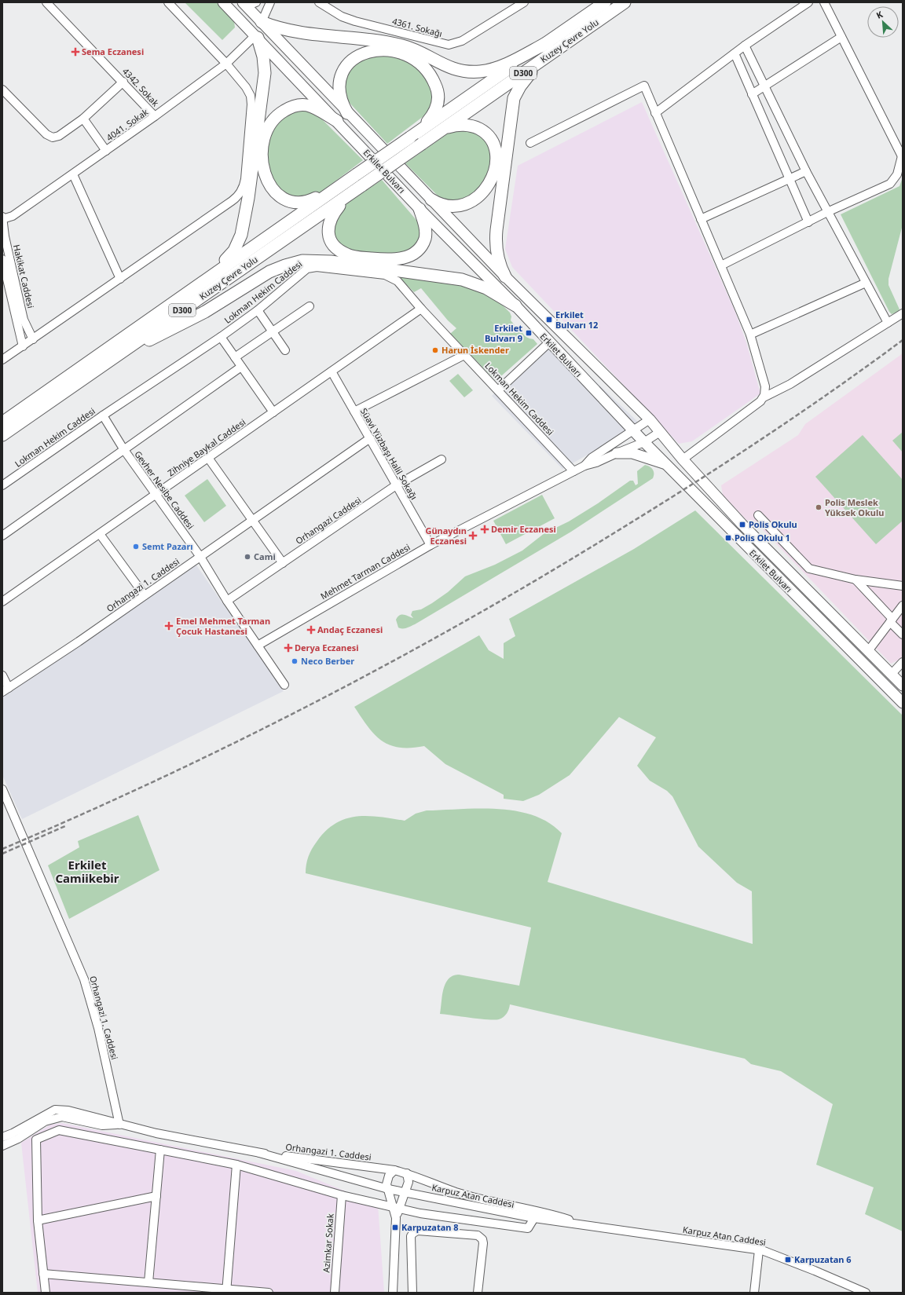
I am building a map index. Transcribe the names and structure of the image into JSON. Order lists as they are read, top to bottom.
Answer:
{
  "streets": {
    "highway": ["Kuzey Çevre Yolu", "D300"],
    "main road": ["Erkilet Bulvarı"],
    "street": [
      "4361. Sokağı",
      "4342. Sokak",
      "4041. Sokak",
      "Hakikat Caddesi",
      "Lokman Hekim Caddesi",
      "Zihniye Baykal Caddesi",
      "Süavi Yüzbaşı Halil Sokağı",
      "Gevher Nesibe Caddesi",
      "Orhangazi Caddesi",
      "Mehmet Tarman Caddesi",
      "Orhangazi 1. Caddesi",
      "Karpuz Atan Caddesi",
      "Azimkar Sokak"
    ]
  },
  "crossings": [
    ["4342. Sokak", "4041. Sokak"],
    ["4041. Sokak", "Erkilet Bulvarı"],
    ["4041. Sokak", "Hakikat Caddesi"],
    ["Erkilet Bulvarı", "Mehmet Tarman Caddesi"],
    ["Lokman Hekim Caddesi", "Zihniye Baykal Caddesi"],
    ["Lokman Hekim Caddesi", "Gevher Nesibe Caddesi"],
    ["Lokman Hekim Caddesi", "Mehmet Tarman Caddesi"],
    ["Zihniye Baykal Caddesi", "Süavi Yüzbaşı Halil Sokağı"],
    ["Zihniye Baykal Caddesi", "Gevher Nesibe Caddesi"],
    ["Süavi Yüzbaşı Halil Sokağı", "Orhangazi Caddesi"],
    ["Süavi Yüzbaşı Halil Sokağı", "Mehmet Tarman Caddesi"],
    ["Süavi Yüzbaşı Halil Sokağı", "Orhangazi 1. Caddesi"],
    ["Gevher Nesibe Caddesi", "Orhangazi Caddesi"],
    ["Gevher Nesibe Caddesi", "Mehmet Tarman Caddesi"],
    ["Gevher Nesibe Caddesi", "Orhangazi 1. Caddesi"],
    ["Orhangazi 1. Caddesi", "Karpuz Atan Caddesi"]
  ],
  "districts": ["Erkilet Camiikebir"],
  "places": {
    "health": [
      "Sema Eczanesi",
      "Demir Eczanesi",
      "Günaydın Eczanesi",
      "Emel Mehmet Tarman Çocuk Hastanesi",
      "Andaç Eczanesi",
      "Derya Eczanesi"
    ],
    "transit": [
      "Erkilet Bulvarı 12",
      "Erkilet Bulvarı 9",
      "Polis Okulu",
      "Polis Okulu 1",
      "Karpuzatan 8",
      "Karpuzatan 6"
    ],
    "other": [
      "Harun İskender",
      "Polis Meslek Yüksek Okulu",
      "Semt Pazarı",
      "Cami",
      "Neco Berber"
    ]
  },
  "north": "top left"
}
